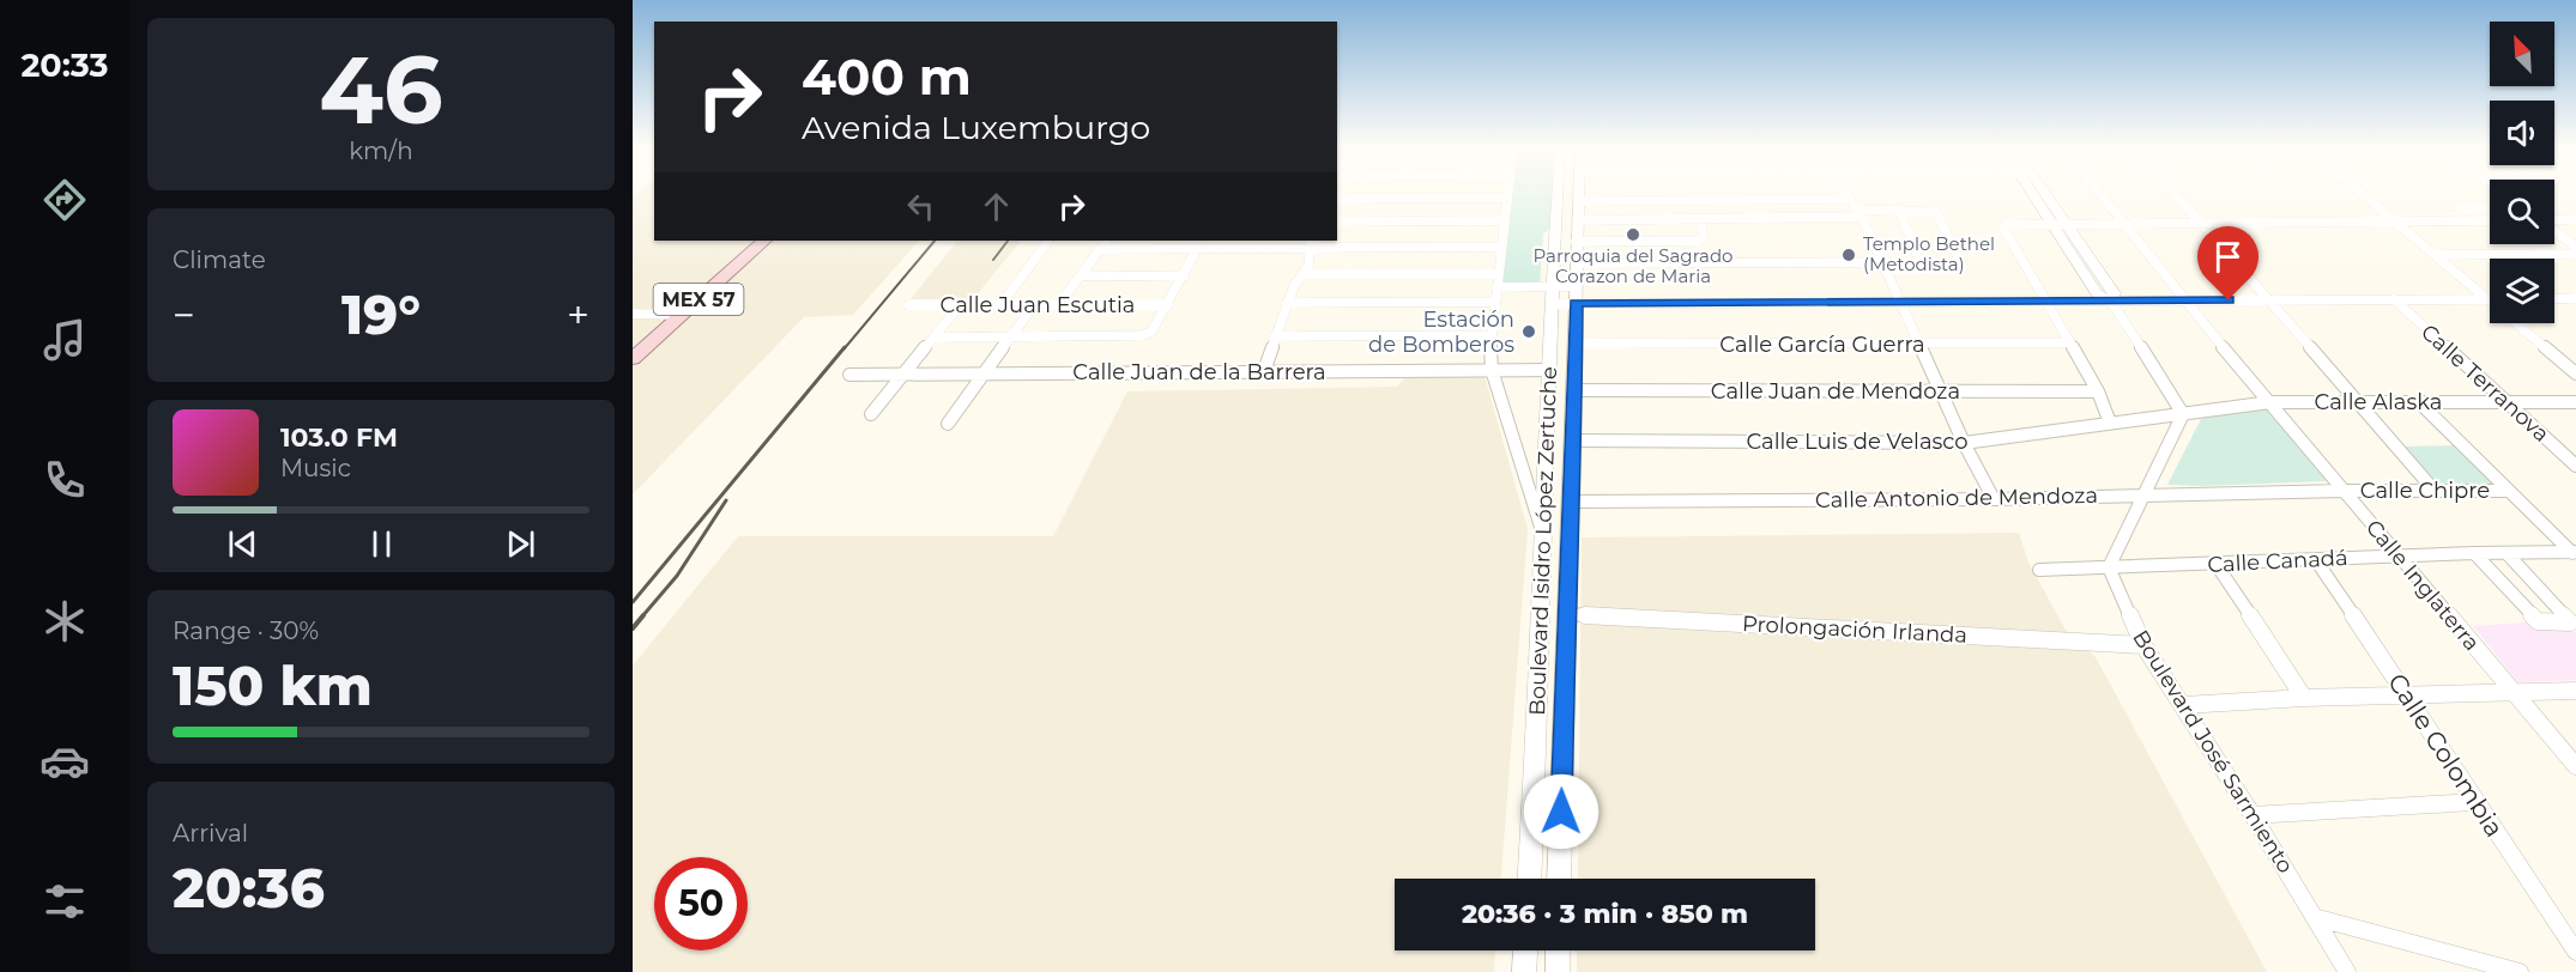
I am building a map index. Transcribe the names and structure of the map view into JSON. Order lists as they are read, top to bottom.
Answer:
{
  "streets": {
    "main road": ["MEX 57", "Boulevard Isidro López Zertuche"],
    "street": [
      "Calle Juan Escutia",
      "Calle García Guerra",
      "Calle Juan de la Barrera",
      "Calle Terranova",
      "Calle Juan de Mendoza",
      "Calle Alaska",
      "Calle Luis de Velasco",
      "Calle Chipre",
      "Calle Antonio de Mendoza",
      "Calle Canadá",
      "Calle Inglaterra",
      "Prolongación Irlanda",
      "Boulevard José Sarmiento",
      "Calle Colombia"
    ]
  },
  "crossings": [
    ["Calle García Guerra", "Boulevard Isidro López Zertuche"],
    ["Calle Juan de la Barrera", "Boulevard Isidro López Zertuche"],
    ["Calle Terranova", "Calle Alaska"],
    ["Calle Juan de Mendoza", "Boulevard Isidro López Zertuche"],
    ["Calle Alaska", "Calle Luis de Velasco"],
    ["Calle Alaska", "Calle Inglaterra"],
    ["Calle Luis de Velasco", "Boulevard Isidro López Zertuche"],
    ["Calle Chipre", "Calle Antonio de Mendoza"],
    ["Calle Chipre", "Calle Inglaterra"],
    ["Calle Antonio de Mendoza", "Boulevard Isidro López Zertuche"],
    ["Calle Antonio de Mendoza", "Calle Inglaterra"],
    ["Boulevard Isidro López Zertuche", "Prolongación Irlanda"],
    ["Calle Canadá", "Calle Inglaterra"],
    ["Calle Canadá", "Boulevard José Sarmiento"],
    ["Calle Canadá", "Calle Colombia"],
    ["Prolongación Irlanda", "Boulevard José Sarmiento"]
  ],
  "places": ["Parroquia del Sagrado Corazon de Maria", "Templo Bethel (Metodista)", "Estación de Bomberos"],
  "north": "top left",
  "page": {
    "tabs": "20:33",
    "tile": [
      ["46", "km/h"],
      "Climate",
      ["Range · 30%", "150 km"],
      ["Arrival", "20:36"]
    ],
    "turn": ["400 m", "Avenida Luxemburgo"],
    "heat": ["−", "19°", "+"],
    "song": ["103.0 FM", "Music"],
    "limit": "50",
    "trip": "20:36 · 3 min · 850 m"
  }
}
